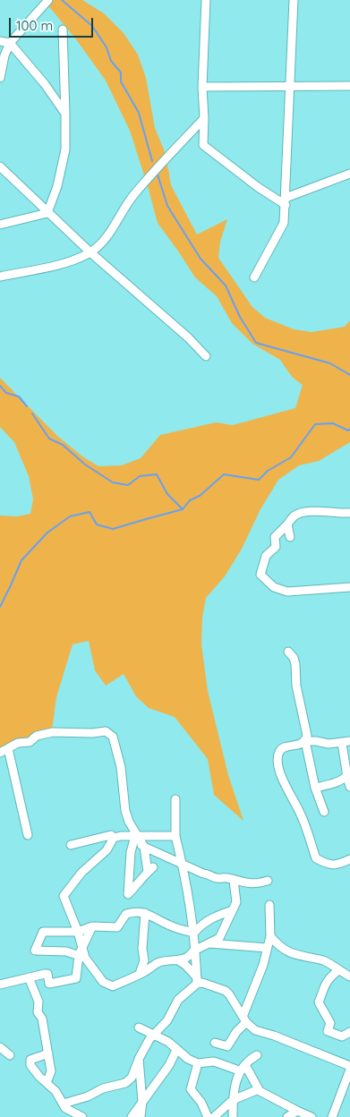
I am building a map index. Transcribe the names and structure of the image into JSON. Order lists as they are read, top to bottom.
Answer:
{
  "scale_bar": "100 m"
}
